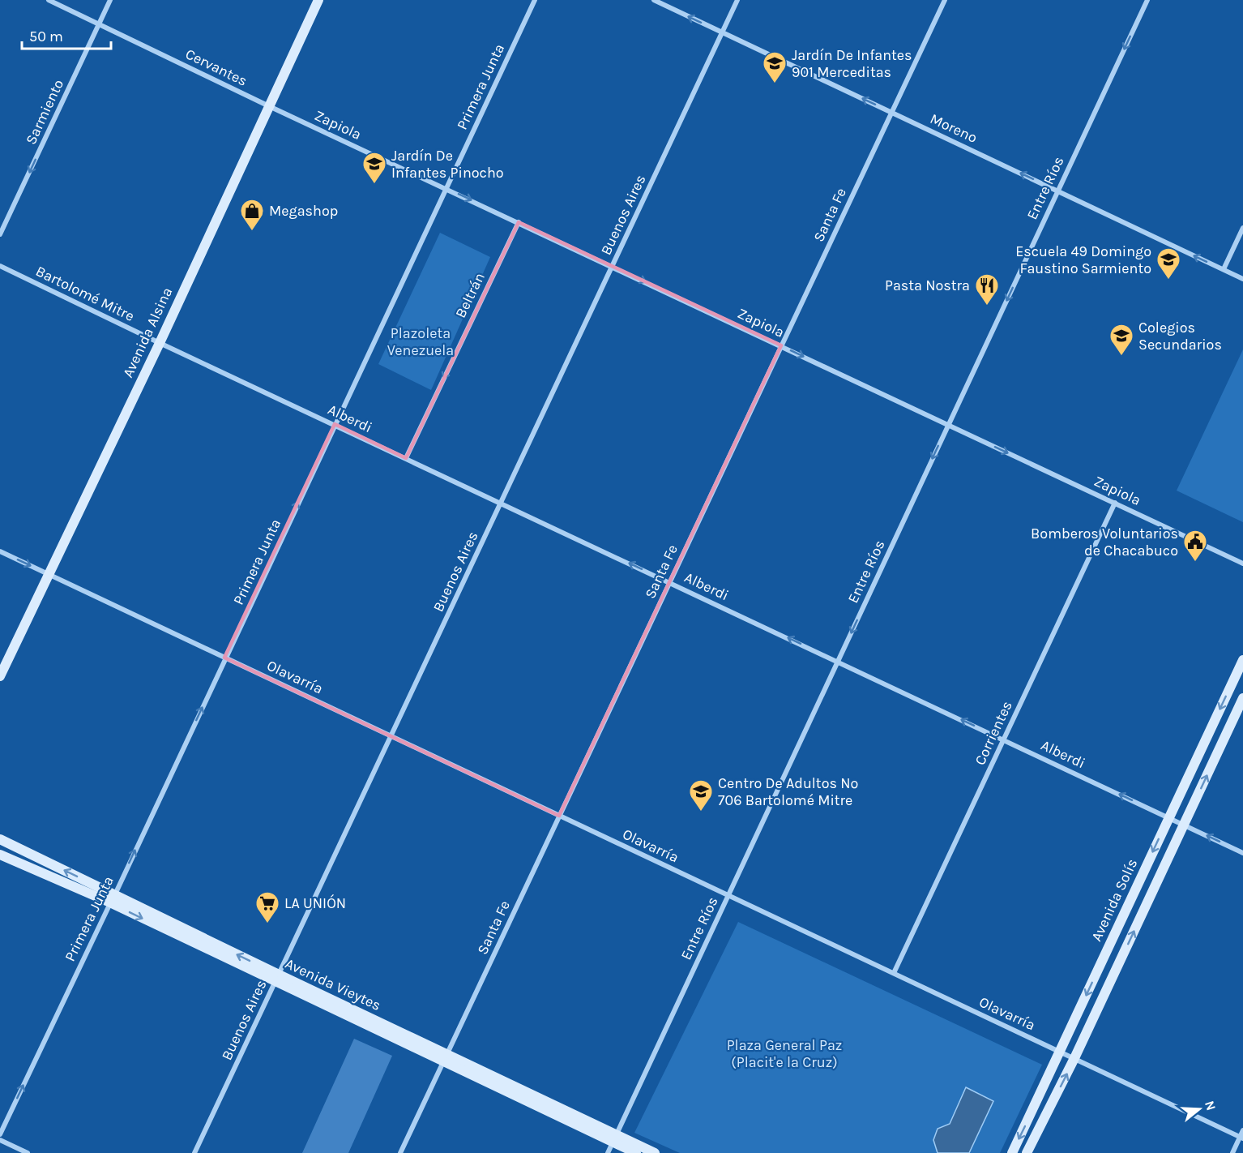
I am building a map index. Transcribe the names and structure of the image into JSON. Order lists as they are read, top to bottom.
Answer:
{
  "streets": {
    "main road": ["Avenida Alsina", "Avenida Solís", "Avenida Vieytes"],
    "street": [
      "Cervantes",
      "Primera Junta",
      "Sarmiento",
      "Zapiola",
      "Moreno",
      "Entre Ríos",
      "Buenos Aires",
      "Santa Fe",
      "Bartolomé Mitre",
      "Beltrán",
      "Alberdi",
      "Olavarría",
      "Corrientes"
    ]
  },
  "crossings": [
    ["Cervantes", "Sarmiento"],
    ["Cervantes", "Zapiola"],
    ["Cervantes", "Avenida Alsina"],
    ["Primera Junta", "Zapiola"],
    ["Primera Junta", "Alberdi"],
    ["Primera Junta", "Olavarría"],
    ["Primera Junta", "Avenida Vieytes"],
    ["Zapiola", "Entre Ríos"],
    ["Zapiola", "Buenos Aires"],
    ["Zapiola", "Santa Fe"],
    ["Zapiola", "Beltrán"],
    ["Zapiola", "Avenida Alsina"],
    ["Zapiola", "Corrientes"],
    ["Moreno", "Entre Ríos"],
    ["Moreno", "Buenos Aires"],
    ["Moreno", "Santa Fe"],
    ["Entre Ríos", "Alberdi"],
    ["Entre Ríos", "Olavarría"],
    ["Entre Ríos", "Avenida Vieytes"],
    ["Buenos Aires", "Alberdi"],
    ["Buenos Aires", "Olavarría"],
    ["Buenos Aires", "Avenida Vieytes"],
    ["Santa Fe", "Alberdi"],
    ["Santa Fe", "Olavarría"],
    ["Santa Fe", "Avenida Vieytes"],
    ["Bartolomé Mitre", "Avenida Alsina"],
    ["Bartolomé Mitre", "Alberdi"],
    ["Beltrán", "Alberdi"],
    ["Avenida Alsina", "Alberdi"],
    ["Avenida Alsina", "Olavarría"],
    ["Alberdi", "Corrientes"],
    ["Alberdi", "Avenida Solís"],
    ["Olavarría", "Corrientes"],
    ["Olavarría", "Avenida Solís"]
  ],
  "one_way": [
    "Primera Junta",
    "Sarmiento",
    "Zapiola",
    "Moreno",
    "Entre Ríos",
    "Beltrán",
    "Alberdi"
  ],
  "parks": ["Plazoleta Venezuela", "Plaza General Paz (Placit'e la Cruz)"],
  "places": {
    "school or university": [
      "Jardín De Infantes 901 Merceditas",
      "Jardín De Infantes Pinocho",
      "Escuela 49 Domingo Faustino Sarmiento",
      "Colegios Secundarios",
      "Centro De Adultos Nº 706 Bartolomé Mitre"
    ],
    "shop": ["Megashop"],
    "restaurant": ["Pasta Nostra"],
    "public building": ["Bomberos Voluntarios de Chacabuco"],
    "supermarket": ["LA UNIÓN"]
  },
  "scale_bar": "50 m",
  "north": "right"
}
